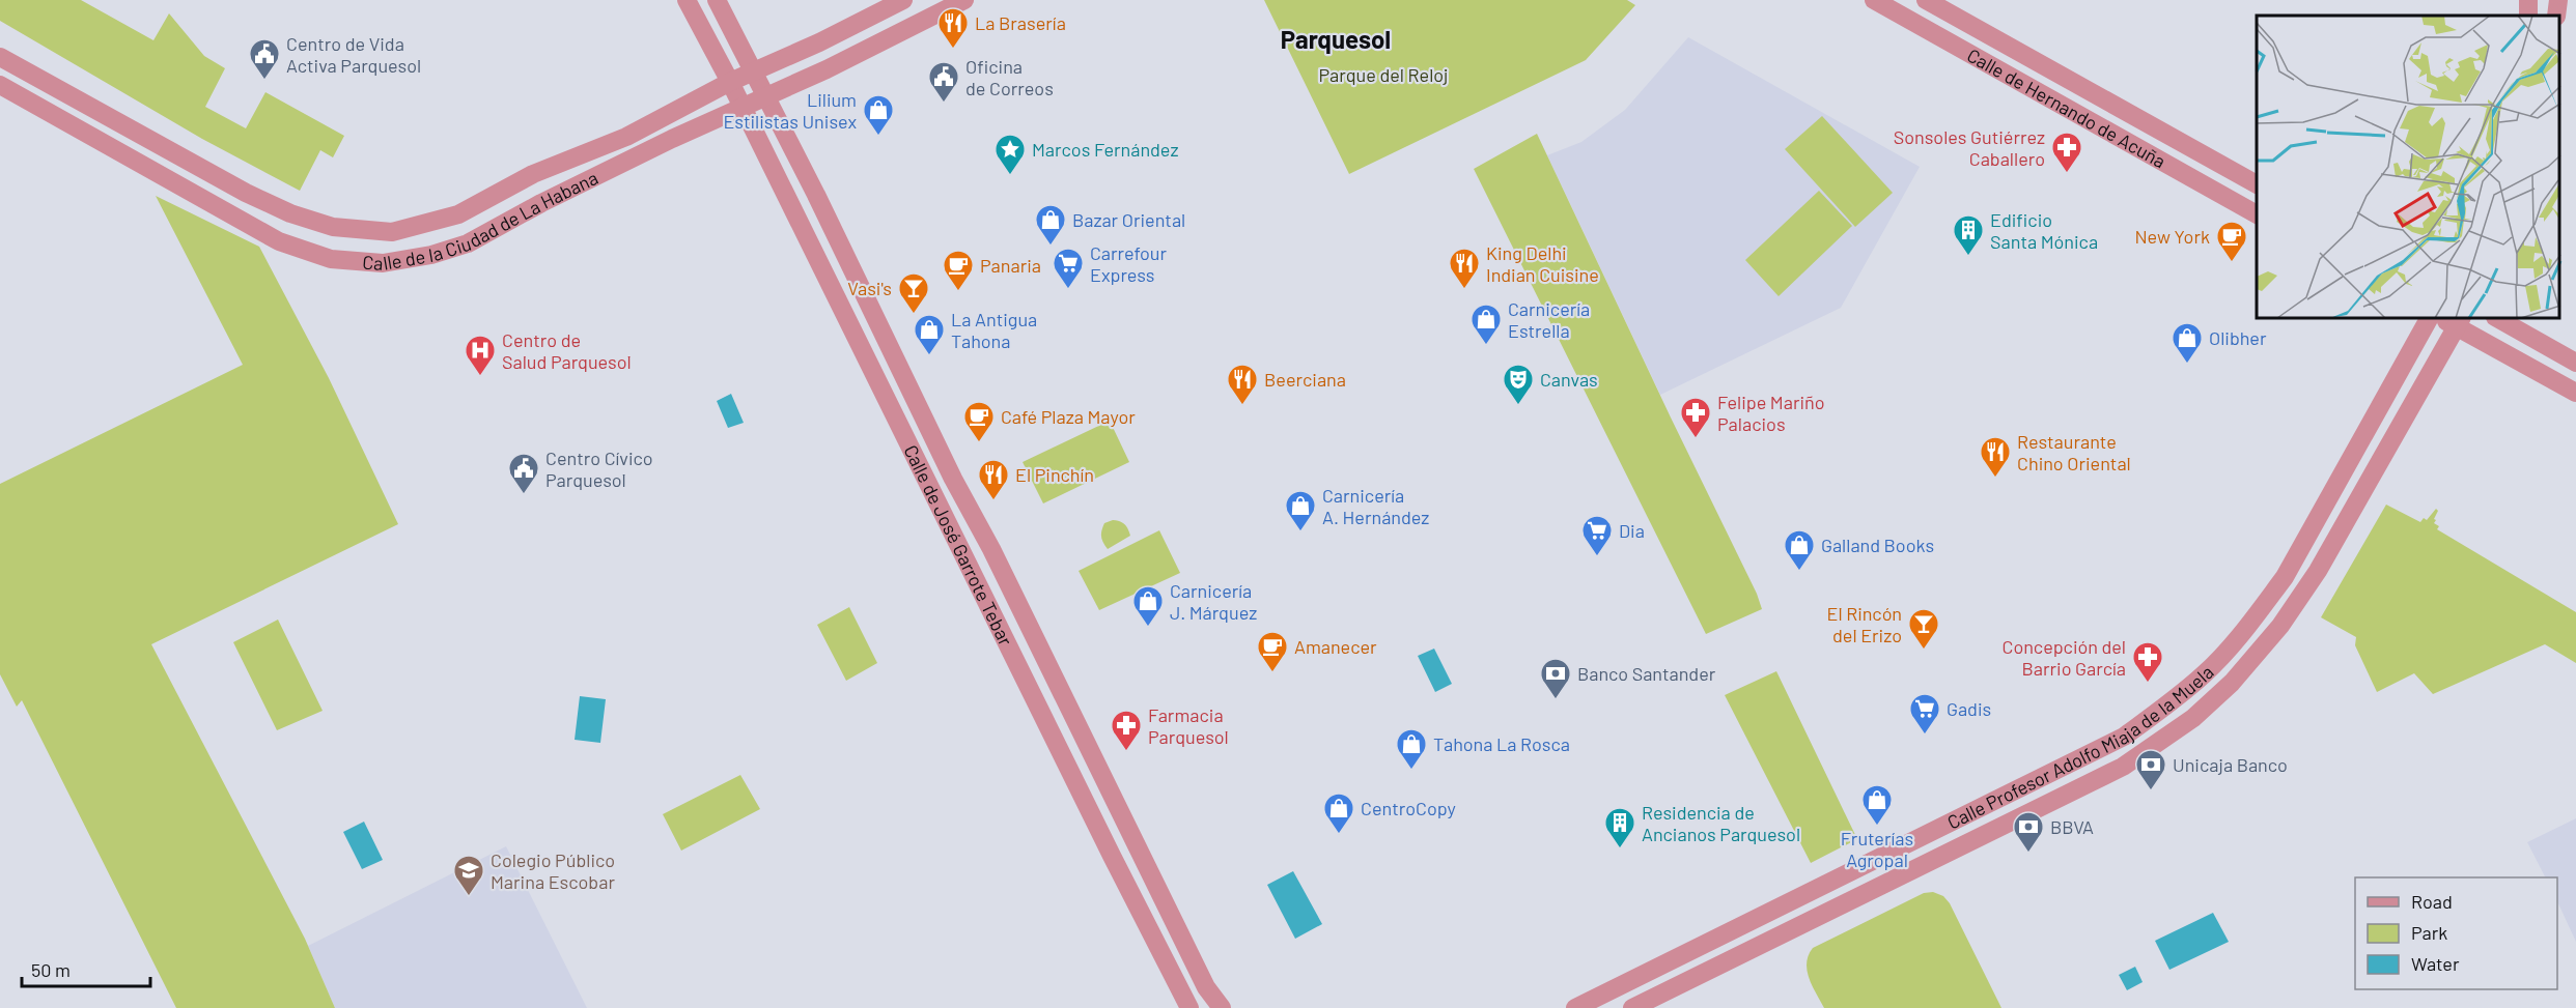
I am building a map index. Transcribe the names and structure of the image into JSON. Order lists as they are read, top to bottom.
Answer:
{
  "streets": {
    "street": [
      "Calle de Hernando de Acuña",
      "Calle de la Ciudad de La Habana",
      "Calle de José Garrote Tebar",
      "Calle Profesor Adolfo Miaja de la Muela"
    ]
  },
  "crossings": [
    ["Calle de la Ciudad de La Habana", "Calle de José Garrote Tebar"]
  ],
  "districts": ["Parquesol"],
  "parks": ["Parque del Reloj"],
  "places": {
    "restaurant": [
      "La Brasería",
      "King Delhi Indian Cuisine",
      "Beerciana",
      "Restaurante Chino Oriental",
      "El Pinchín"
    ],
    "public building": ["Centro de Vida Activa Parquesol", "Oficina de Correos", "Centro Cívico Parquesol"],
    "shop": [
      "Lilium Estilistas Unisex",
      "Bazar Oriental",
      "Carnicería Estrella",
      "La Antigua Tahona",
      "Olibher",
      "Carnicería A. Hernández",
      "Galland Books",
      "Carnicería J. Márquez",
      "Tahona La Rosca",
      "Fruterías Agropal",
      "CentroCopy"
    ],
    "pharmacy": [
      "Sonsoles Gutiérrez Caballero",
      "Felipe Mariño Palacios",
      "Concepción del Barrio García",
      "Farmacia Parquesol"
    ],
    "place": ["Marcos Fernández"],
    "building": ["Edificio Santa Mónica", "Residencia de Ancianos Parquesol"],
    "cafe": [
      "New York",
      "Panaria",
      "Café Plaza Mayor",
      "Amanecer"
    ],
    "supermarket": ["Carrefour Express", "Dia", "Gadis"],
    "bar": ["Vasi's", "El Rincón del Erizo"],
    "hospital": ["Centro de Salud Parquesol"],
    "theatre": ["Canvas"],
    "bank": ["Banco Santander", "Unicaja Banco", "BBVA"],
    "school or university": ["Colegio Público Marina Escobar"]
  },
  "legend": ["Road", "Park", "Water"],
  "scale_bar": "50 m"
}
